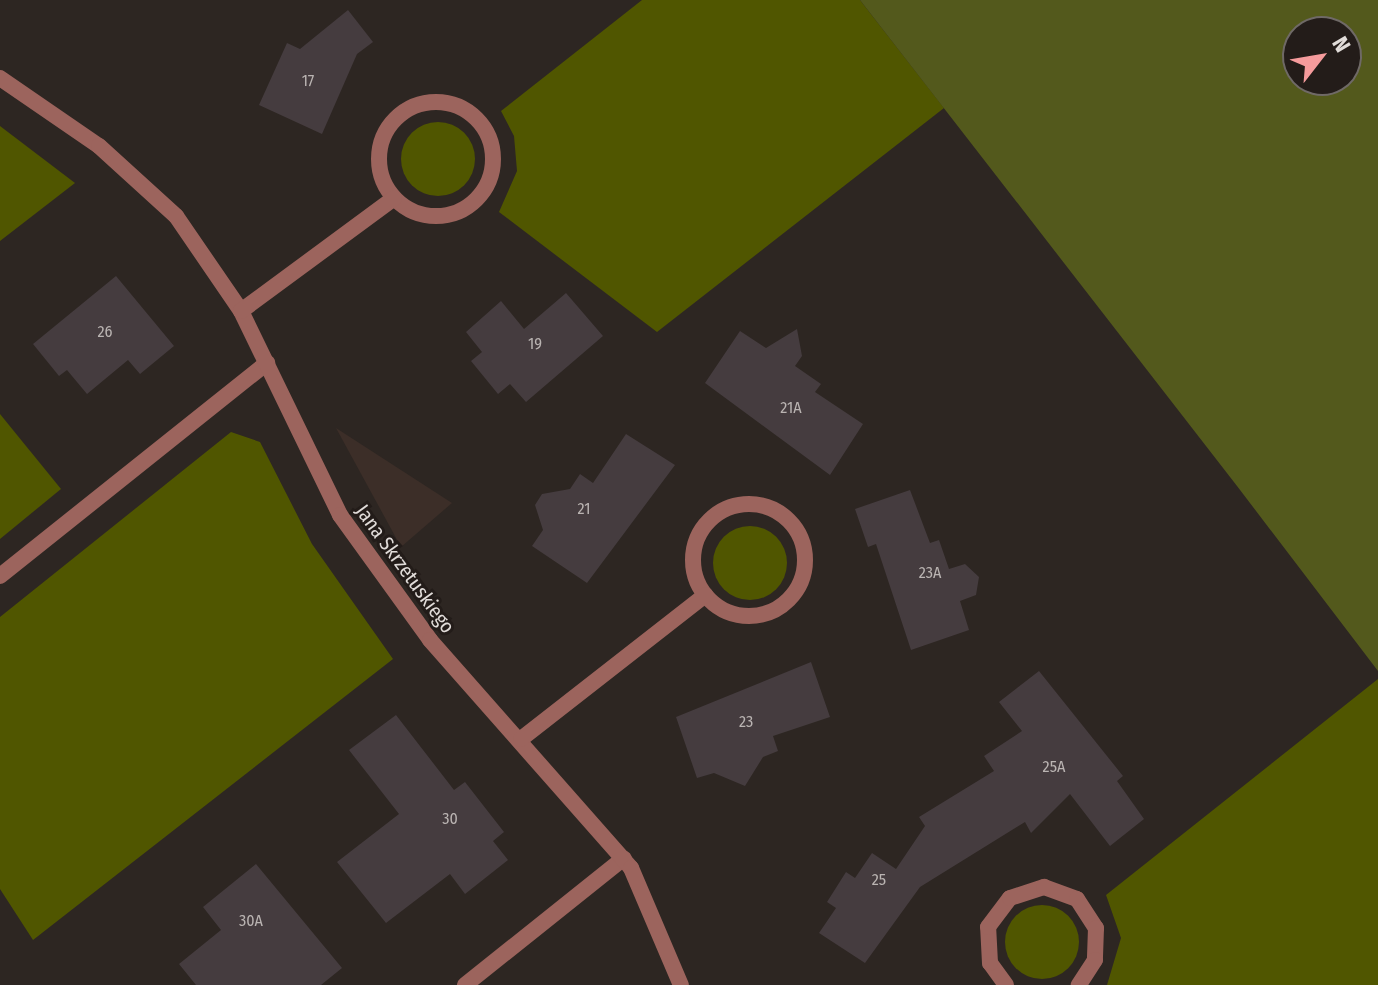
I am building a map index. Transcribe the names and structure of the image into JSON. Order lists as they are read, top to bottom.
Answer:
{
  "streets": {
    "street": ["Jana Skrzetuskiego"]
  },
  "house_numbers": [
    "17",
    "26",
    "19",
    "21A",
    "21",
    "23A",
    "23",
    "25A",
    "30",
    "25",
    "30A"
  ],
  "north": "top right"
}
